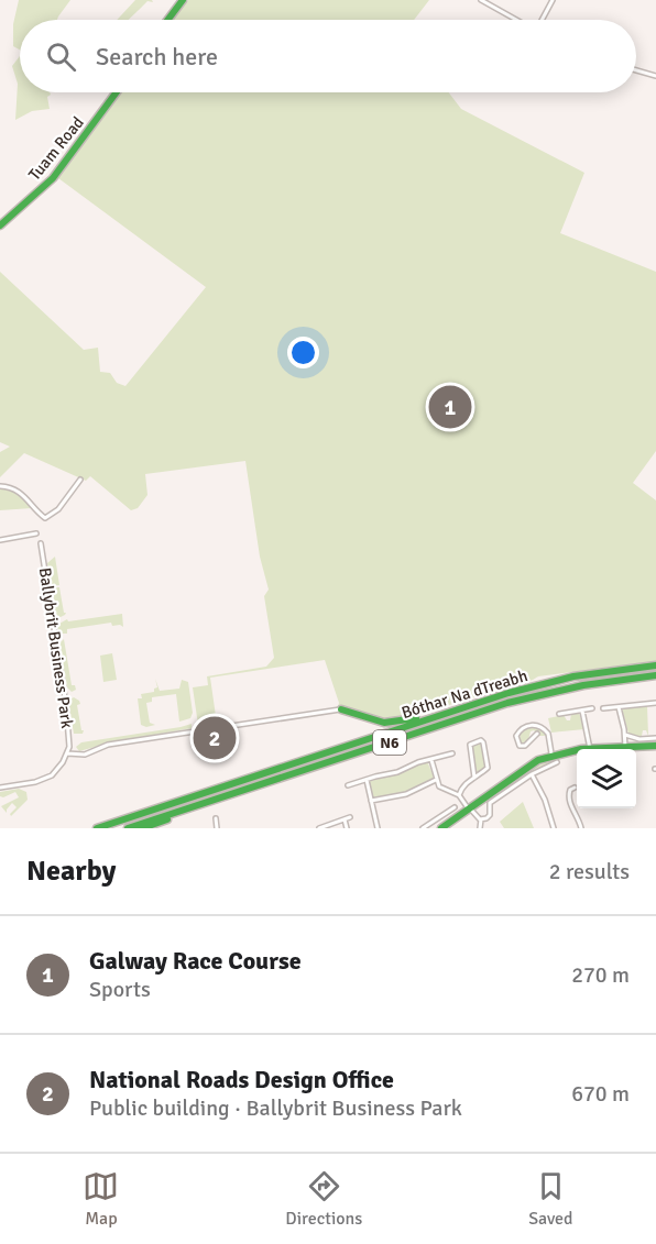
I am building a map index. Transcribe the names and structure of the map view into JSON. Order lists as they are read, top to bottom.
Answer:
{
  "streets": {
    "main road": ["Tuam Road", "Bóthar Na dTreabh", "N6"],
    "street": ["Ballybrit Business Park"]
  },
  "crossings": [
    ["Bóthar Na dTreabh", "N6"]
  ],
  "page": {
    "search": "Search here",
    "pins": ["1", "2"],
    "heading": ["Nearby", "2 results"],
    "list": [
      {
        "mark": "1",
        "name": "Galway Race Course",
        "note": "Sports",
        "value": "270 m"
      },
      {
        "mark": "2",
        "name": "National Roads Design Office",
        "note": "Public building · Ballybrit Business Park",
        "value": "670 m"
      }
    ],
    "nav": ["Map", "Directions", "Saved"]
  }
}
